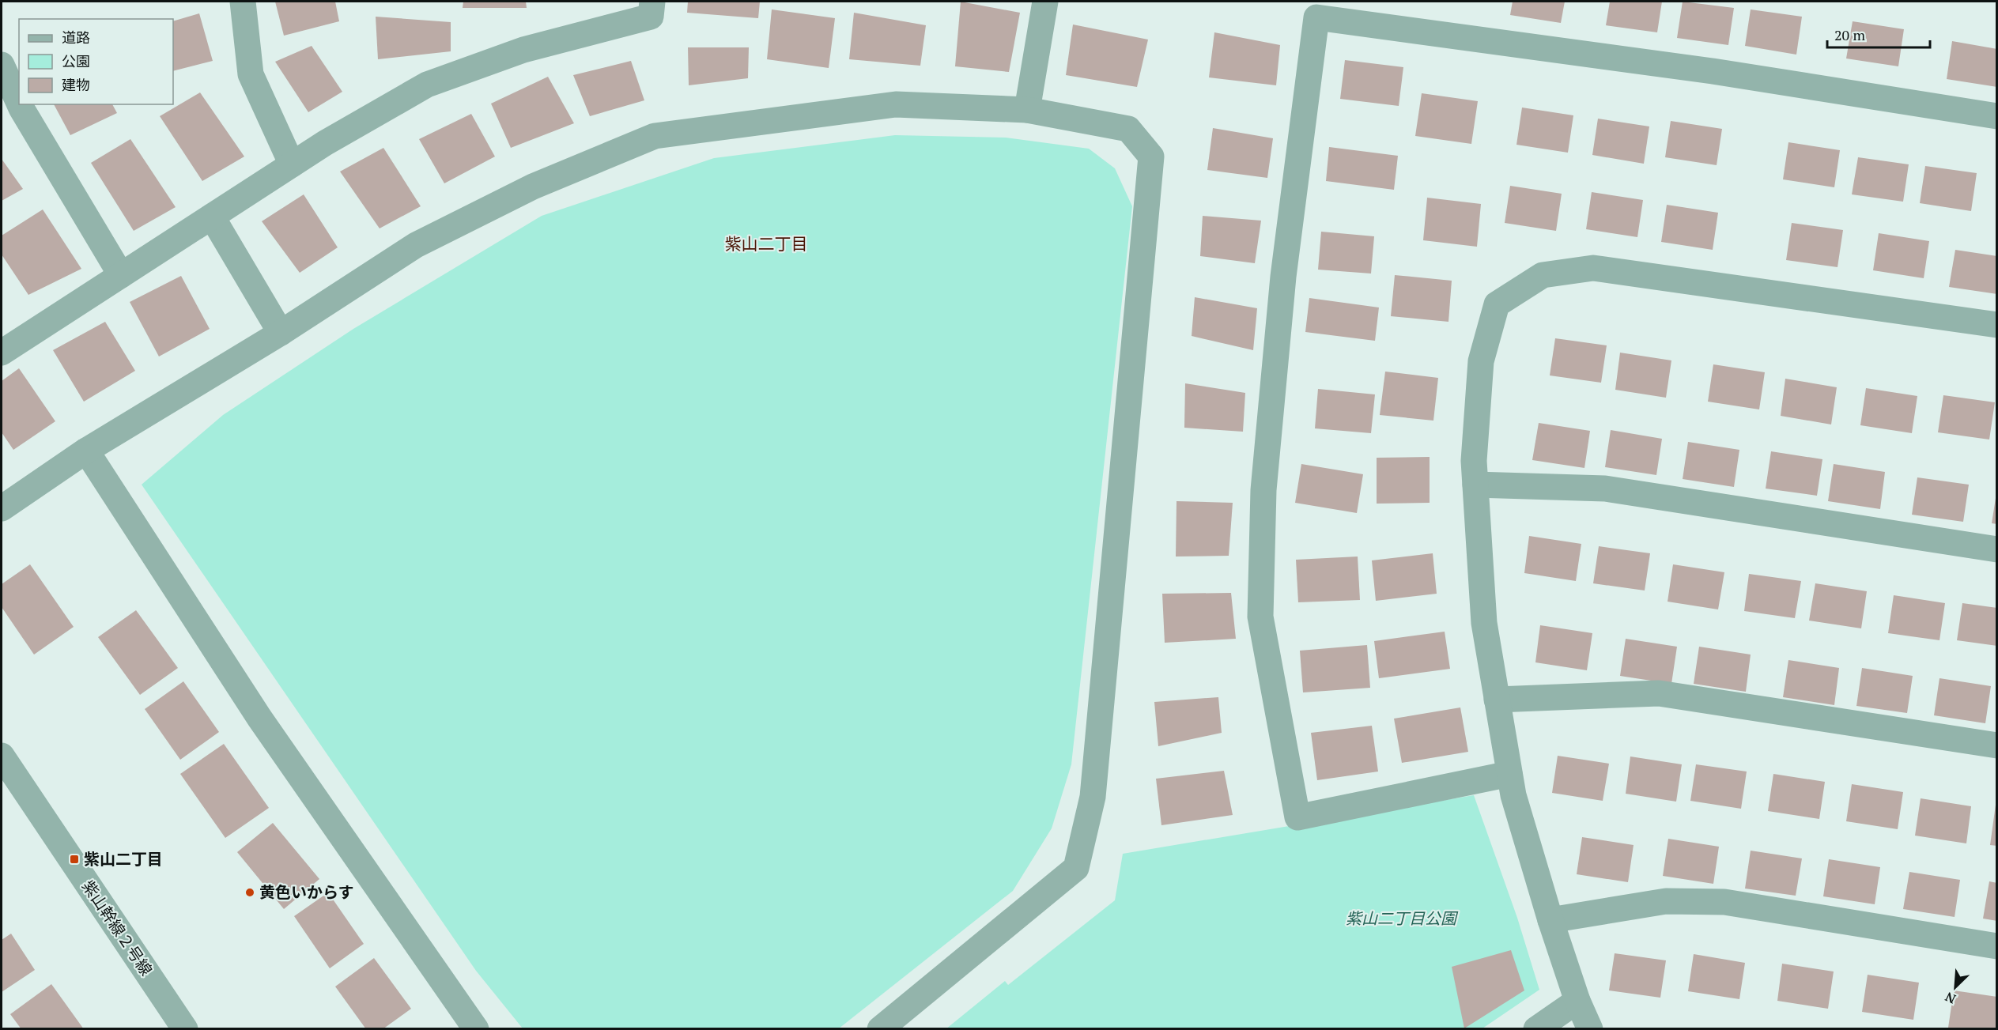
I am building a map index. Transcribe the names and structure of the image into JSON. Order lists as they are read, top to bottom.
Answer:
{
  "streets": {
    "street": ["紫山幹線２号線"]
  },
  "districts": ["紫山二丁目"],
  "parks": ["紫山二丁目公園"],
  "places": {
    "transit": ["紫山二丁目"],
    "other": ["黄色いからす"]
  },
  "legend": ["道路", "公園", "建物"],
  "scale_bar": "20 m",
  "north": "bottom left"
}
